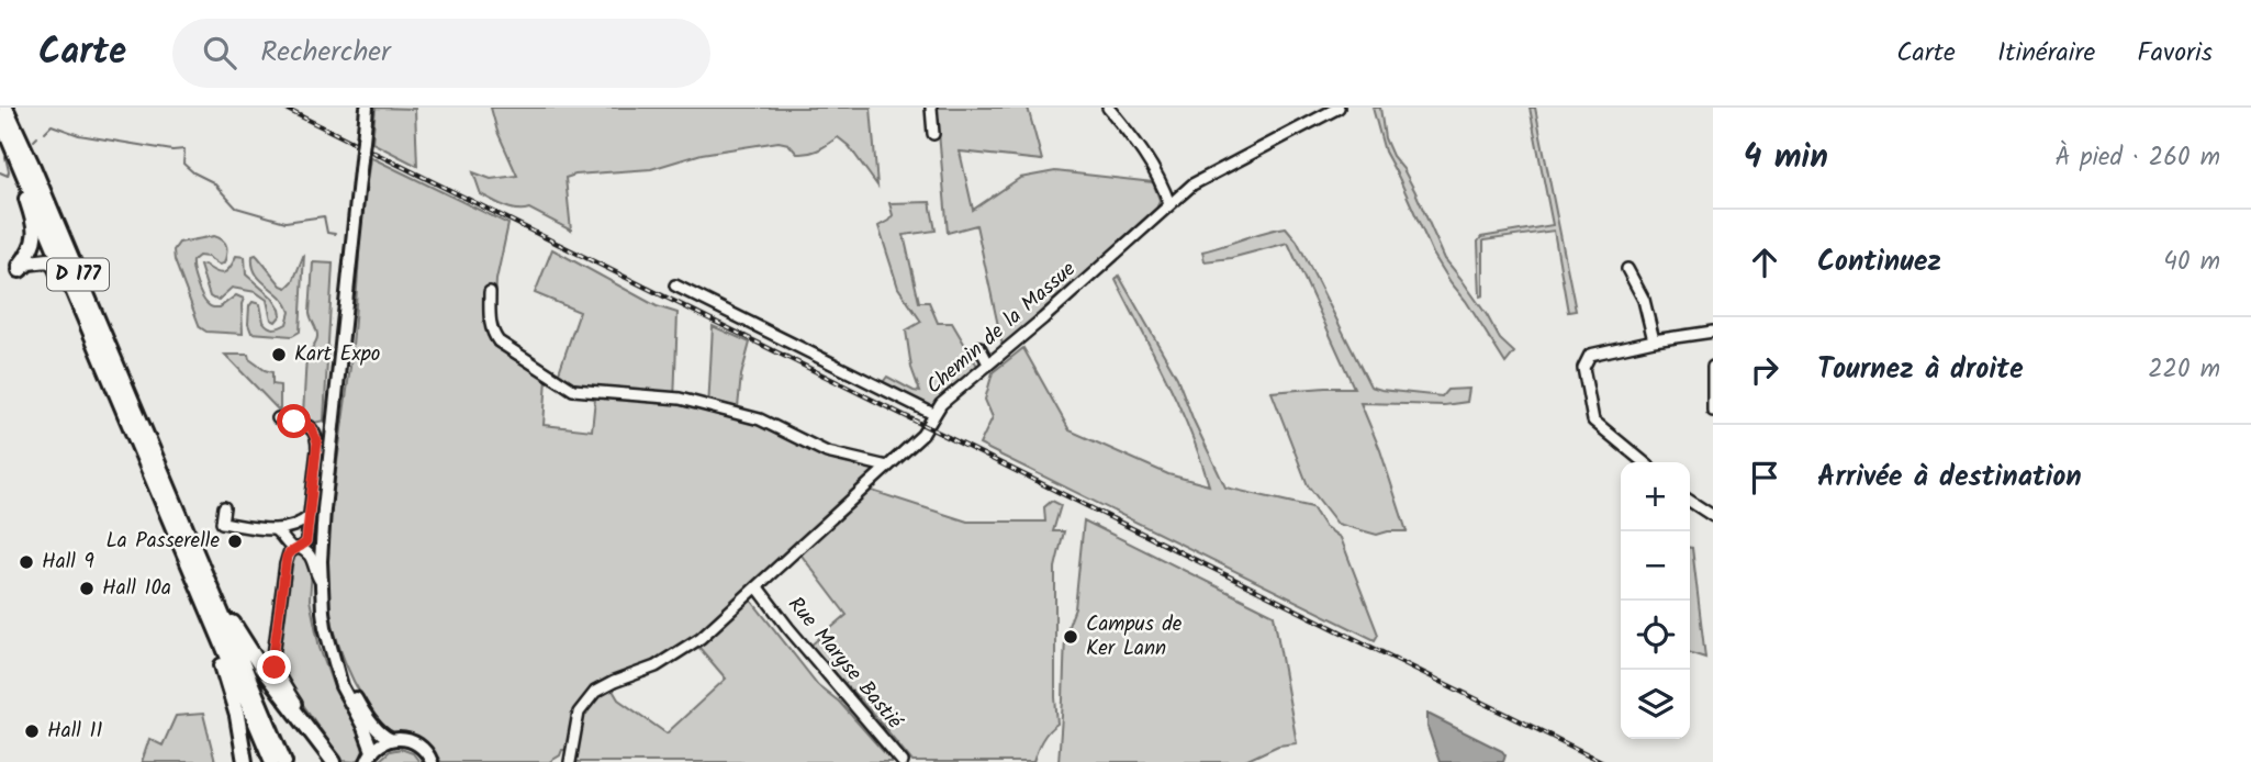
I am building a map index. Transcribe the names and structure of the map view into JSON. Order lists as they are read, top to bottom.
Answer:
{
  "streets": {
    "highway": ["D 177"],
    "street": ["Chemin de la Massue", "Rue Maryse Bastié"]
  },
  "crossings": [
    ["Chemin de la Massue", "Rue Maryse Bastié"]
  ],
  "places": [
    "Kart Expo",
    "La Passerelle",
    "Hall 9",
    "Hall 10a",
    "Campus de Ker Lann",
    "Hall 11"
  ],
  "page": {
    "header": "Carte",
    "search": "Rechercher",
    "nav": ["Carte", "Itinéraire", "Favoris"],
    "heading": ["4 min", "À pied · 260 m"],
    "list": [
      ["Continuez", "40 m"],
      ["Tournez à droite", "220 m"],
      "Arrivée à destination"
    ],
    "map_buttons": ["+", "−"]
  }
}
